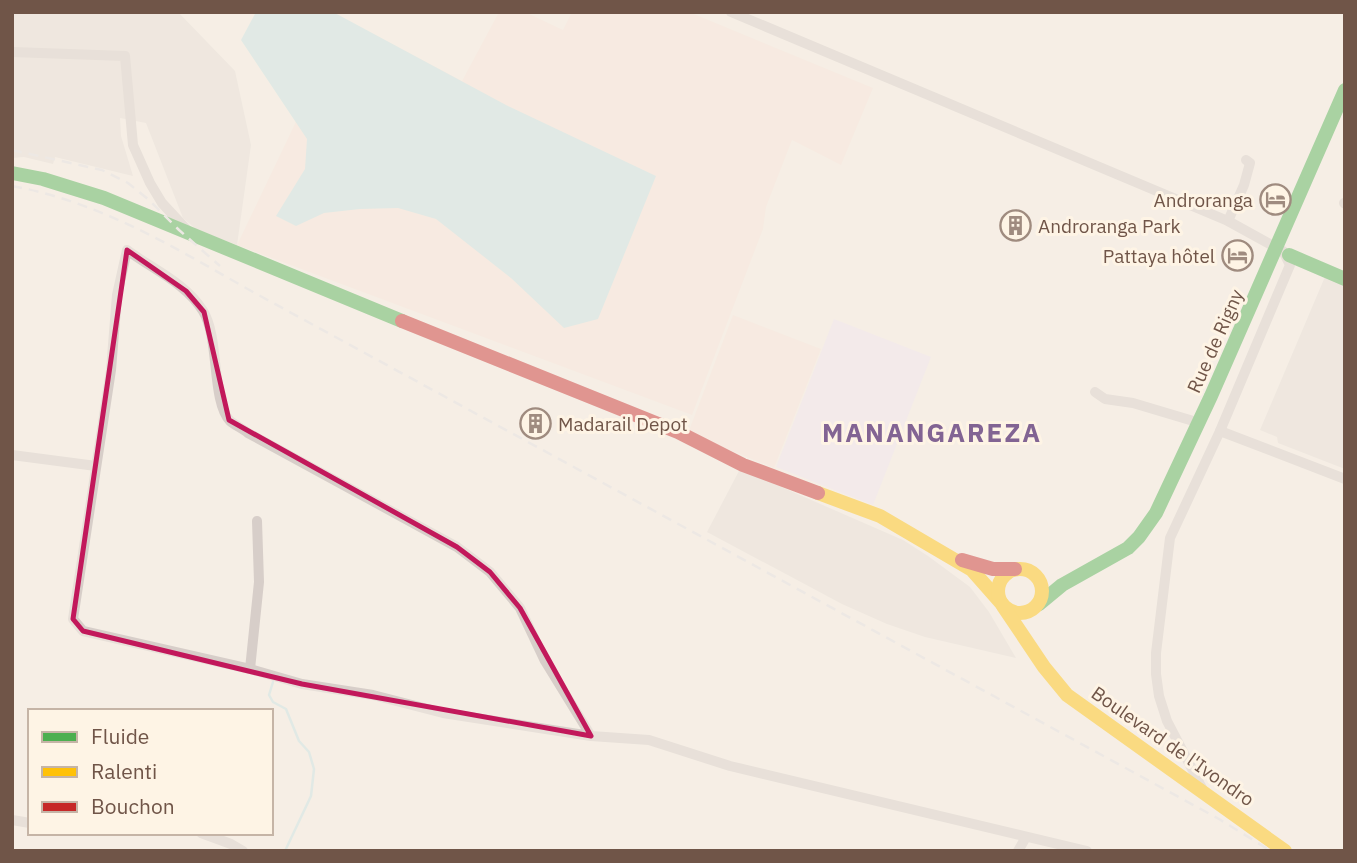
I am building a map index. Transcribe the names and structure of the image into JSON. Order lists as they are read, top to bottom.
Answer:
{
  "streets": {
    "main road": ["Rue de Rigny", "Boulevard de l'Ivondro"]
  },
  "districts": ["MANANGAREZA"],
  "places": {
    "hotel": ["Androranga", "Pattaya hôtel"],
    "building": ["Androranga Park", "Madarail Depot"]
  },
  "legend": ["Fluide", "Ralenti", "Bouchon"]
}
